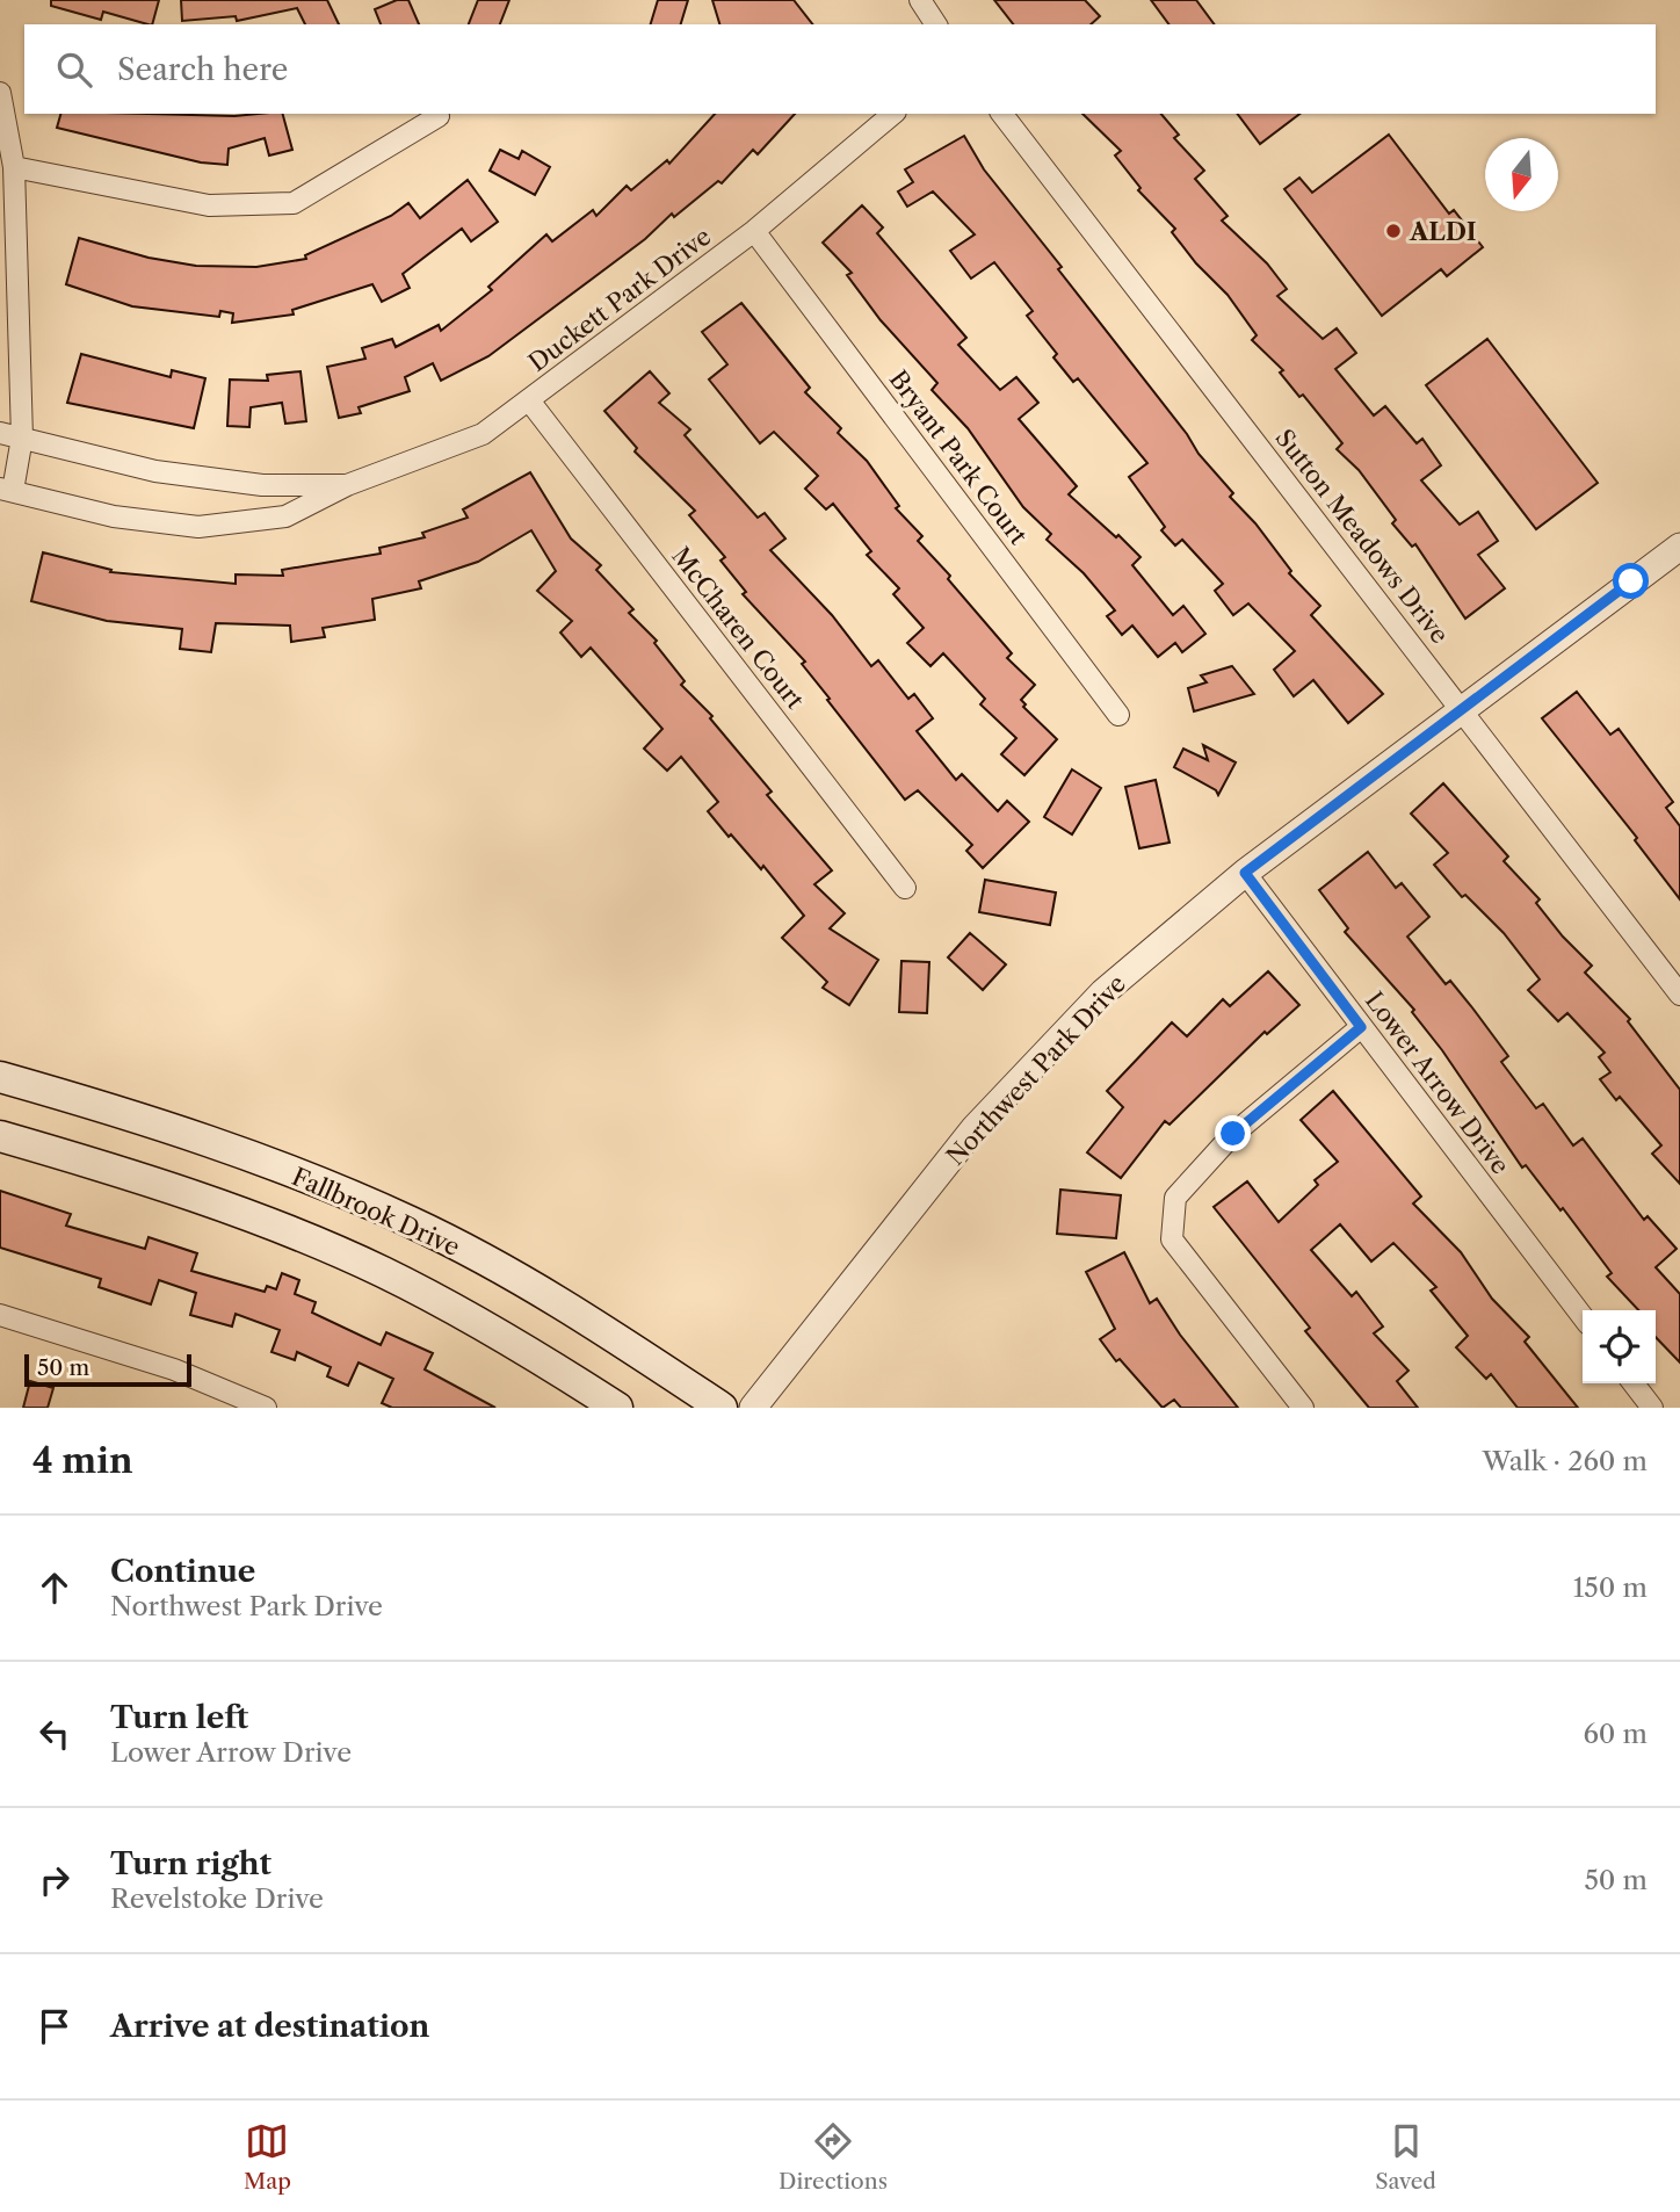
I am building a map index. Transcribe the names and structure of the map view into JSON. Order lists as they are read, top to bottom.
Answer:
{
  "streets": {
    "main road": ["Fallbrook Drive"],
    "street": [
      "Duckett Park Drive",
      "Bryant Park Court",
      "Sutton Meadows Drive",
      "McCharen Court",
      "Northwest Park Drive",
      "Lower Arrow Drive"
    ]
  },
  "crossings": [
    ["Duckett Park Drive", "Bryant Park Court"],
    ["Duckett Park Drive", "McCharen Court"],
    ["Sutton Meadows Drive", "Northwest Park Drive"],
    ["Northwest Park Drive", "Lower Arrow Drive"]
  ],
  "places": ["ALDI"],
  "scale_bar": "50 m",
  "north": "bottom",
  "page": {
    "search": "Search here",
    "scale": "50 m",
    "heading": ["4 min", "Walk · 260 m"],
    "list": [
      ["Continue", "Northwest Park Drive", "150 m"],
      ["Turn left", "Lower Arrow Drive", "60 m"],
      ["Turn right", "Revelstoke Drive", "50 m"],
      "Arrive at destination"
    ],
    "nav": ["Map", "Directions", "Saved"]
  }
}
